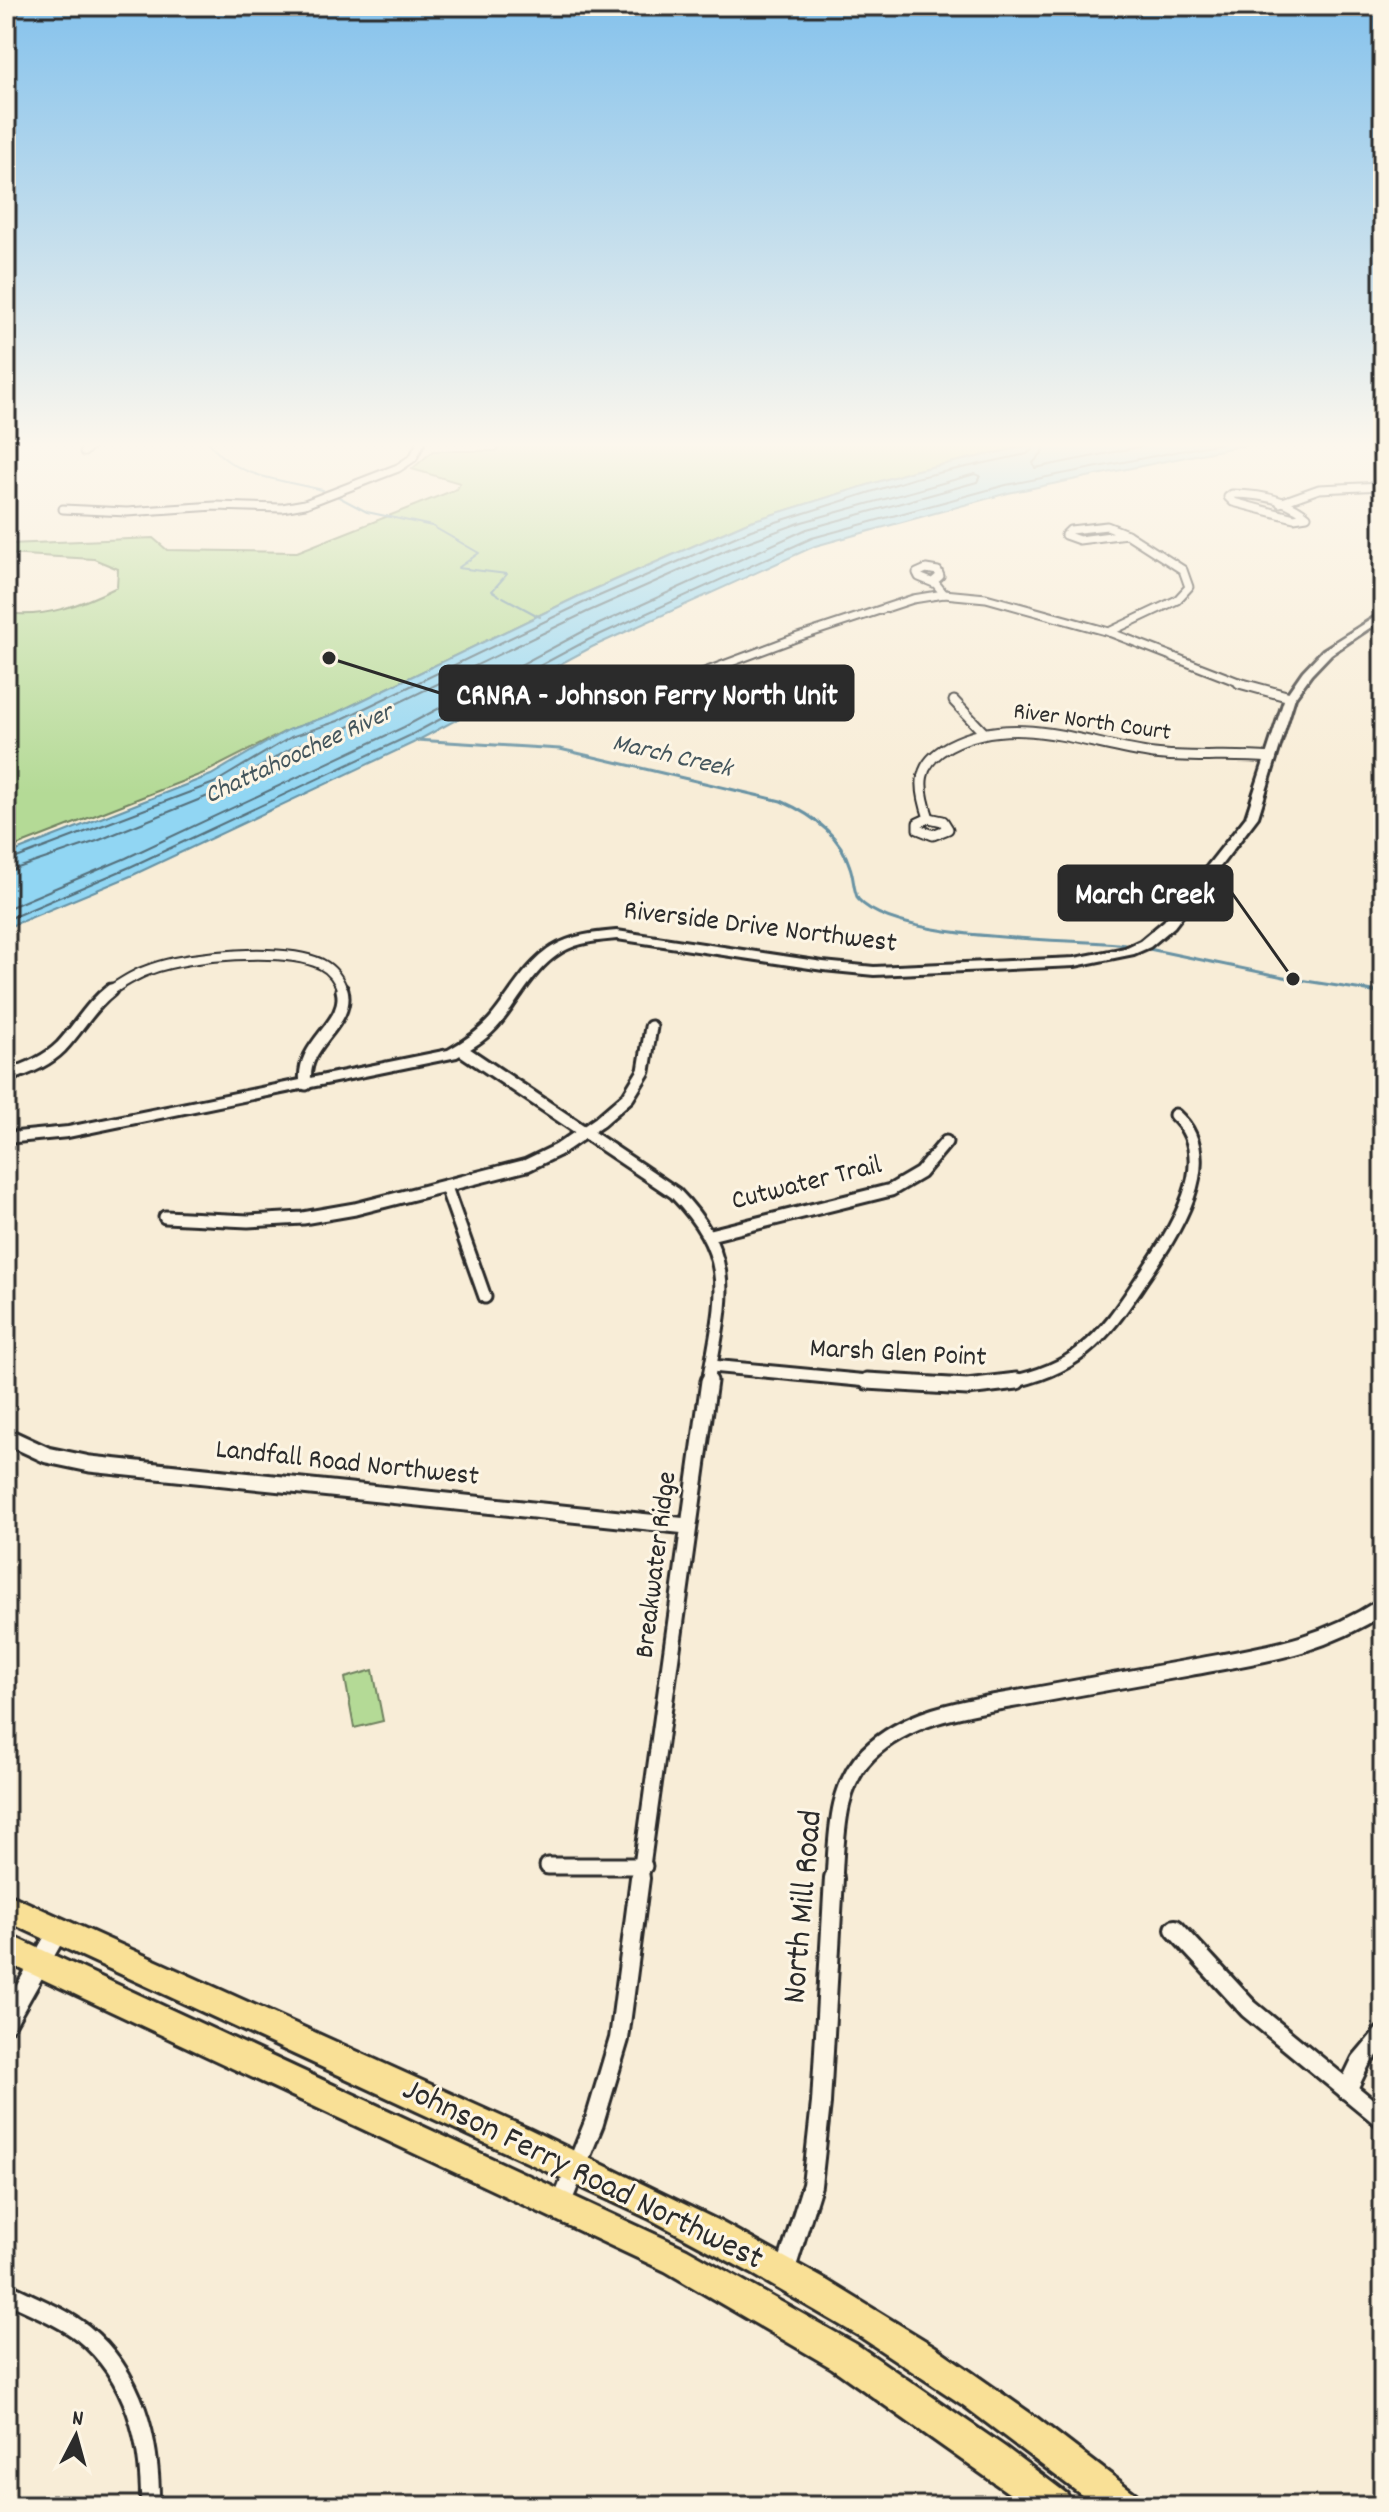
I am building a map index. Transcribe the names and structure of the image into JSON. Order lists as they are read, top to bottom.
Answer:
{
  "streets": {
    "main road": ["Johnson Ferry Road Northwest"],
    "street": [
      "River North Court",
      "Riverside Drive Northwest",
      "Cutwater Trail",
      "Marsh Glen Point",
      "Landfall Road Northwest",
      "Breakwater Ridge",
      "North Mill Road"
    ]
  },
  "crossings": [
    ["River North Court", "Riverside Drive Northwest"],
    ["Riverside Drive Northwest", "Breakwater Ridge"],
    ["Cutwater Trail", "Breakwater Ridge"],
    ["Marsh Glen Point", "Breakwater Ridge"],
    ["Landfall Road Northwest", "Breakwater Ridge"],
    ["Breakwater Ridge", "Johnson Ferry Road Northwest"],
    ["North Mill Road", "Johnson Ferry Road Northwest"]
  ],
  "water": ["Chattahoochee River", "March Creek"],
  "places": ["CRNRA - Johnson Ferry North Unit", "March Creek"],
  "north": "top"
}
